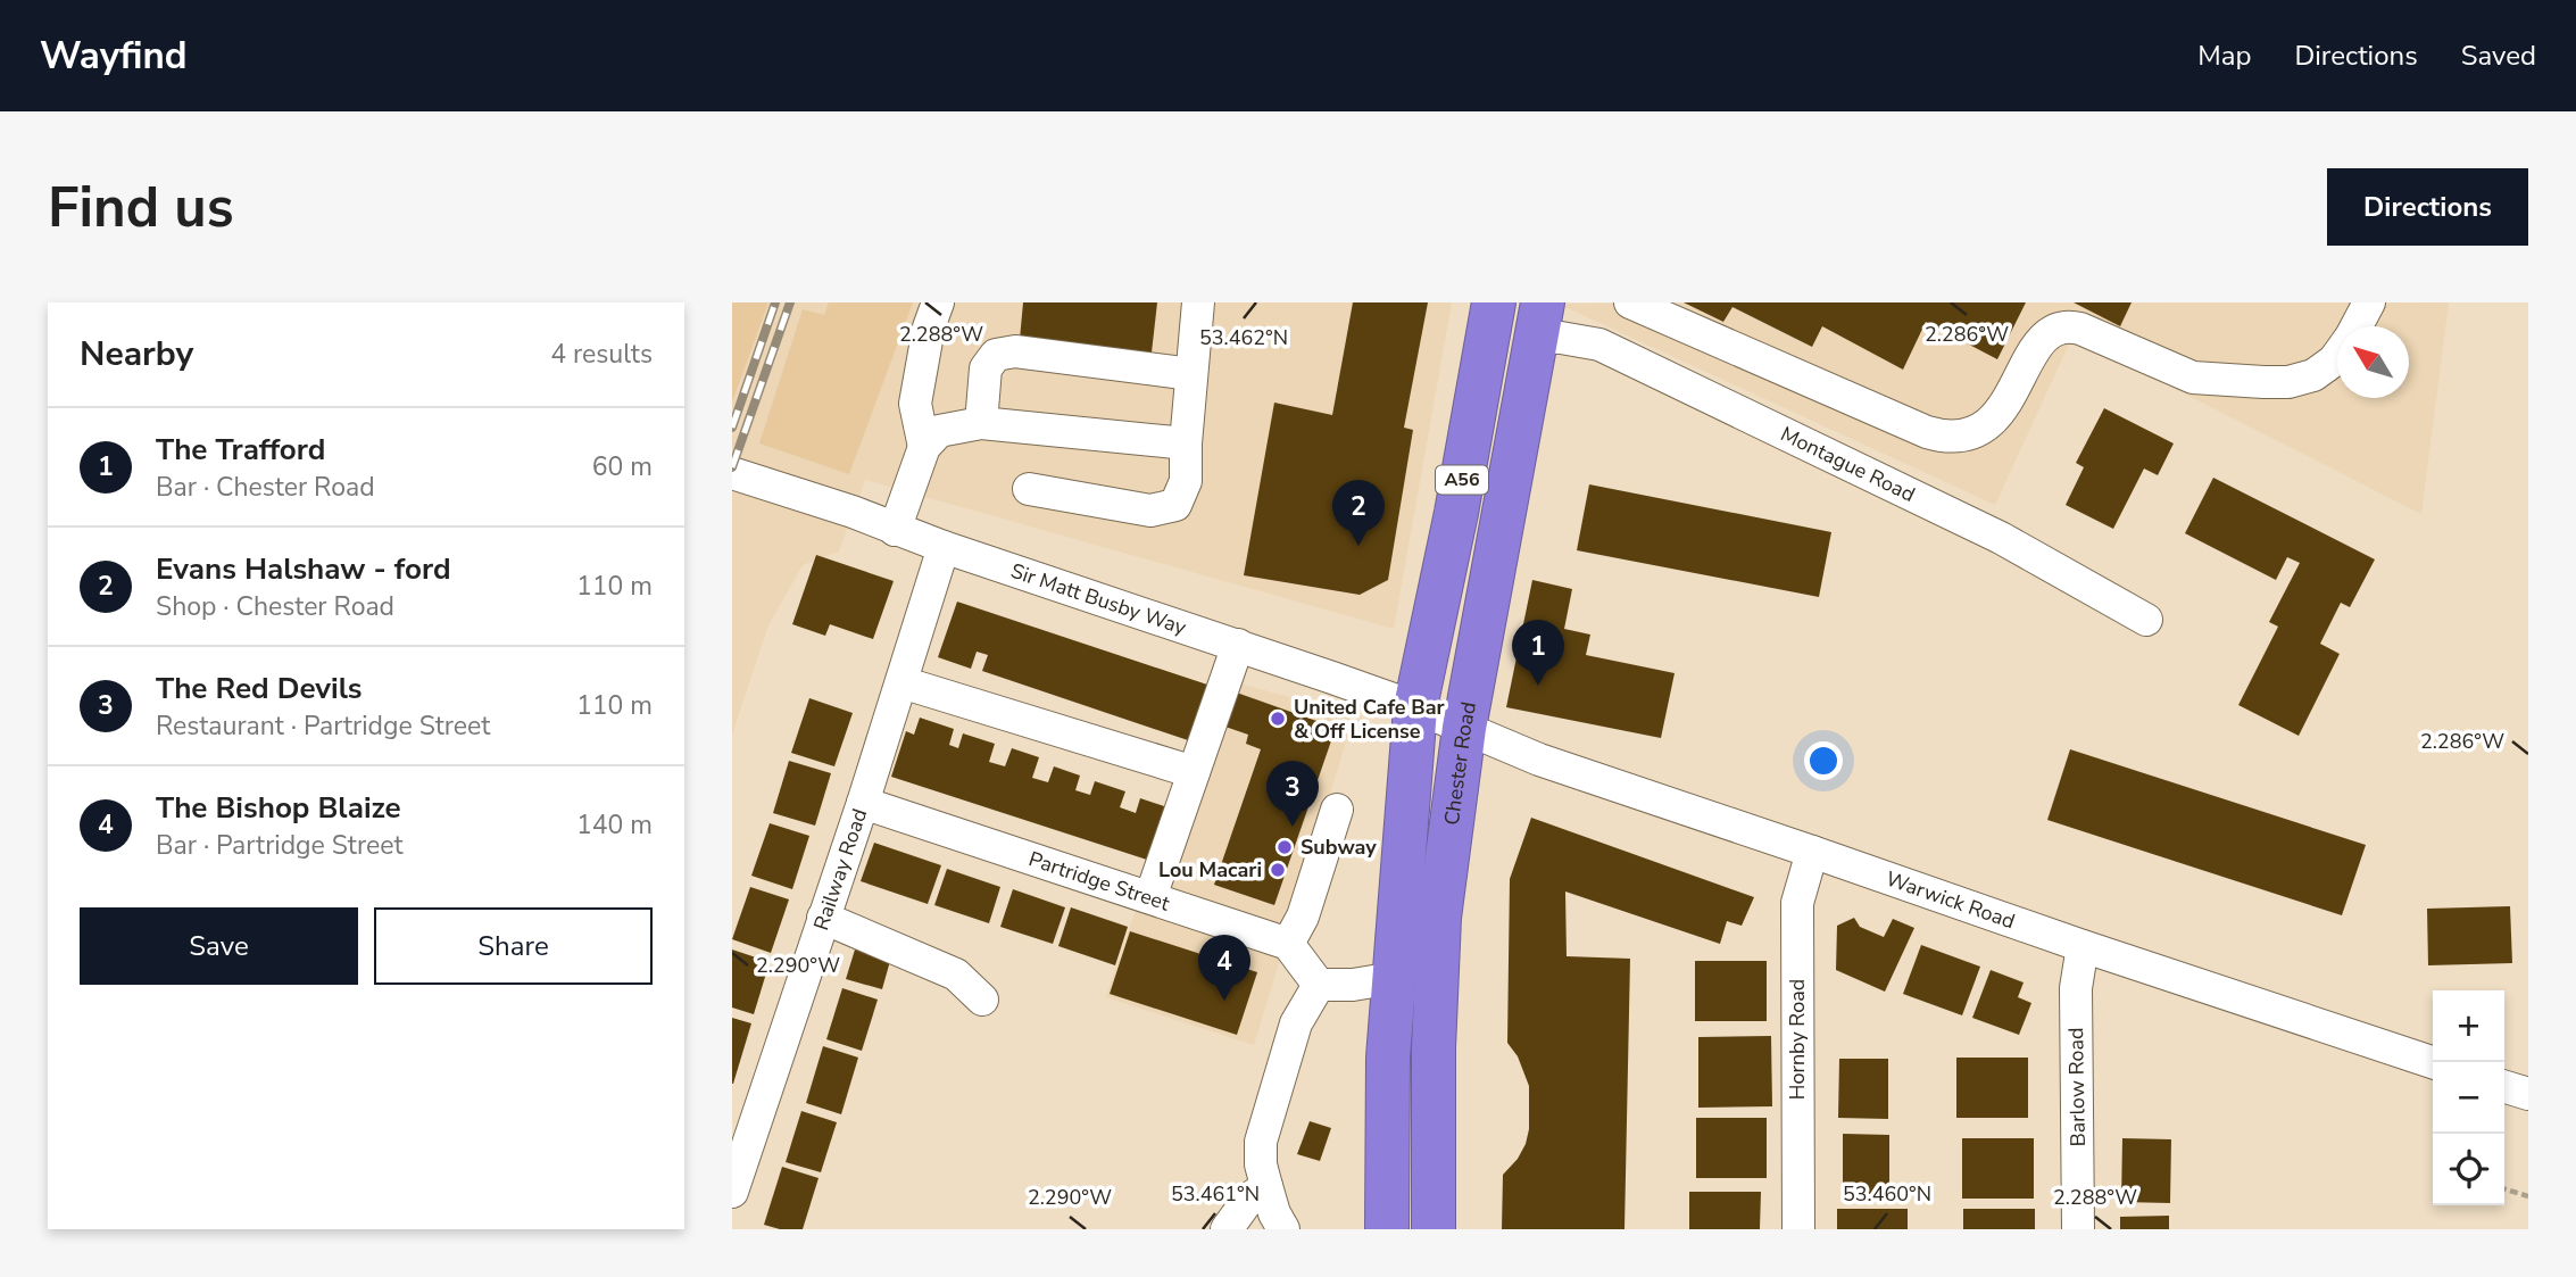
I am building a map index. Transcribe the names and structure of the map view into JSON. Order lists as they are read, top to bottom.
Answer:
{
  "streets": {
    "highway": ["A56", "Chester Road"],
    "street": [
      "Montague Road",
      "Sir Matt Busby Way",
      "Railway Road",
      "Partridge Street",
      "Warwick Road",
      "Hornby Road",
      "Barlow Road"
    ]
  },
  "crossings": [
    ["Montague Road", "Chester Road"],
    ["A56", "Sir Matt Busby Way"],
    ["Sir Matt Busby Way", "Chester Road"],
    ["Sir Matt Busby Way", "Railway Road"],
    ["Sir Matt Busby Way", "Warwick Road"],
    ["Chester Road", "Warwick Road"],
    ["Railway Road", "Partridge Street"],
    ["Warwick Road", "Hornby Road"],
    ["Warwick Road", "Barlow Road"]
  ],
  "places": ["United Cafe Bar & Off License", "Subway", "Lou Macari"],
  "north": "top left",
  "page": {
    "header": "Wayfind",
    "nav": ["Map", "Directions", "Saved"],
    "buttons": [
      "Directions",
      ["Save", "Share"]
    ],
    "title": "Find us",
    "heading": ["Nearby", "4 results"],
    "list": [
      {
        "mark": "1",
        "name": "The Trafford",
        "note": "Bar · Chester Road",
        "value": "60 m"
      },
      {
        "mark": "2",
        "name": "Evans Halshaw - ford",
        "note": "Shop · Chester Road",
        "value": "110 m"
      },
      {
        "mark": "3",
        "name": "The Red Devils",
        "note": "Restaurant · Partridge Street",
        "value": "110 m"
      },
      {
        "mark": "4",
        "name": "The Bishop Blaize",
        "note": "Bar · Partridge Street",
        "value": "140 m"
      }
    ],
    "pins": [
      "2",
      "1",
      "3",
      "4"
    ],
    "map_buttons": ["+", "−"]
  },
  "coordinates": [
    "2.288°W",
    "2.286°W",
    "53.462°N",
    "2.290°W",
    "53.461°N",
    "53.460°N"
  ]
}
